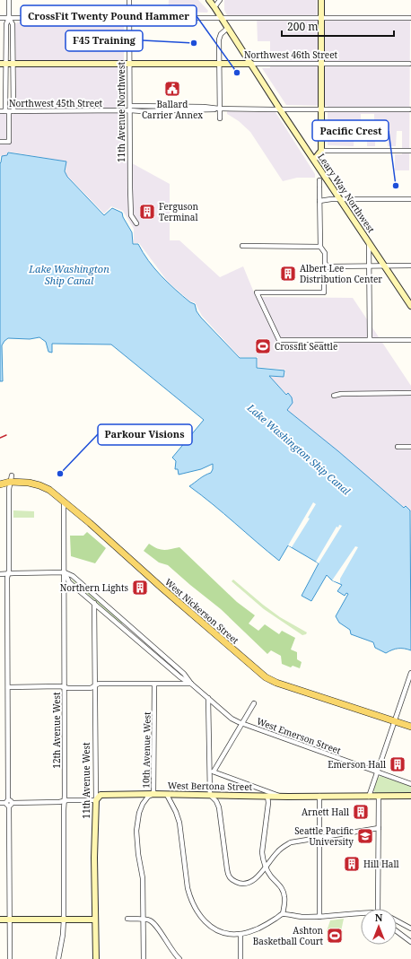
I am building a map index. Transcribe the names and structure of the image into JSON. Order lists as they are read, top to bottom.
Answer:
{
  "streets": {
    "main road": ["West Nickerson Street"],
    "street": [
      "Northwest 46th Street",
      "Northwest 45th Street",
      "11th Avenue Northwest",
      "Leary Way Northwest",
      "12th Avenue West",
      "West Emerson Street",
      "10th Avenue West",
      "11th Avenue West",
      "West Bertona Street"
    ]
  },
  "crossings": [
    ["Northwest 46th Street", "11th Avenue Northwest"],
    ["Northwest 46th Street", "Leary Way Northwest"],
    ["Northwest 45th Street", "11th Avenue Northwest"],
    ["Northwest 45th Street", "Leary Way Northwest"],
    ["West Nickerson Street", "12th Avenue West"],
    ["12th Avenue West", "West Emerson Street"],
    ["12th Avenue West", "West Bertona Street"],
    ["West Emerson Street", "11th Avenue West"],
    ["10th Avenue West", "West Bertona Street"],
    ["11th Avenue West", "West Bertona Street"]
  ],
  "water": ["Lake Washington Ship Canal"],
  "places": {
    "other": [
      "F45 Training",
      "CrossFit Twenty Pound Hammer",
      "Pacific Crest",
      "Parkour Visions"
    ],
    "public building": ["Ballard Carrier Annex"],
    "building": [
      "Ferguson Terminal",
      "Albert Lee Distribution Center",
      "Northern Lights",
      "Emerson Hall",
      "Arnett Hall",
      "Hill Hall"
    ],
    "sports": ["Crossfit Seattle", "Ashton Basketball Court"],
    "school or university": ["Seattle Pacific University"]
  },
  "scale_bar": "200 m",
  "north": "top"
}
